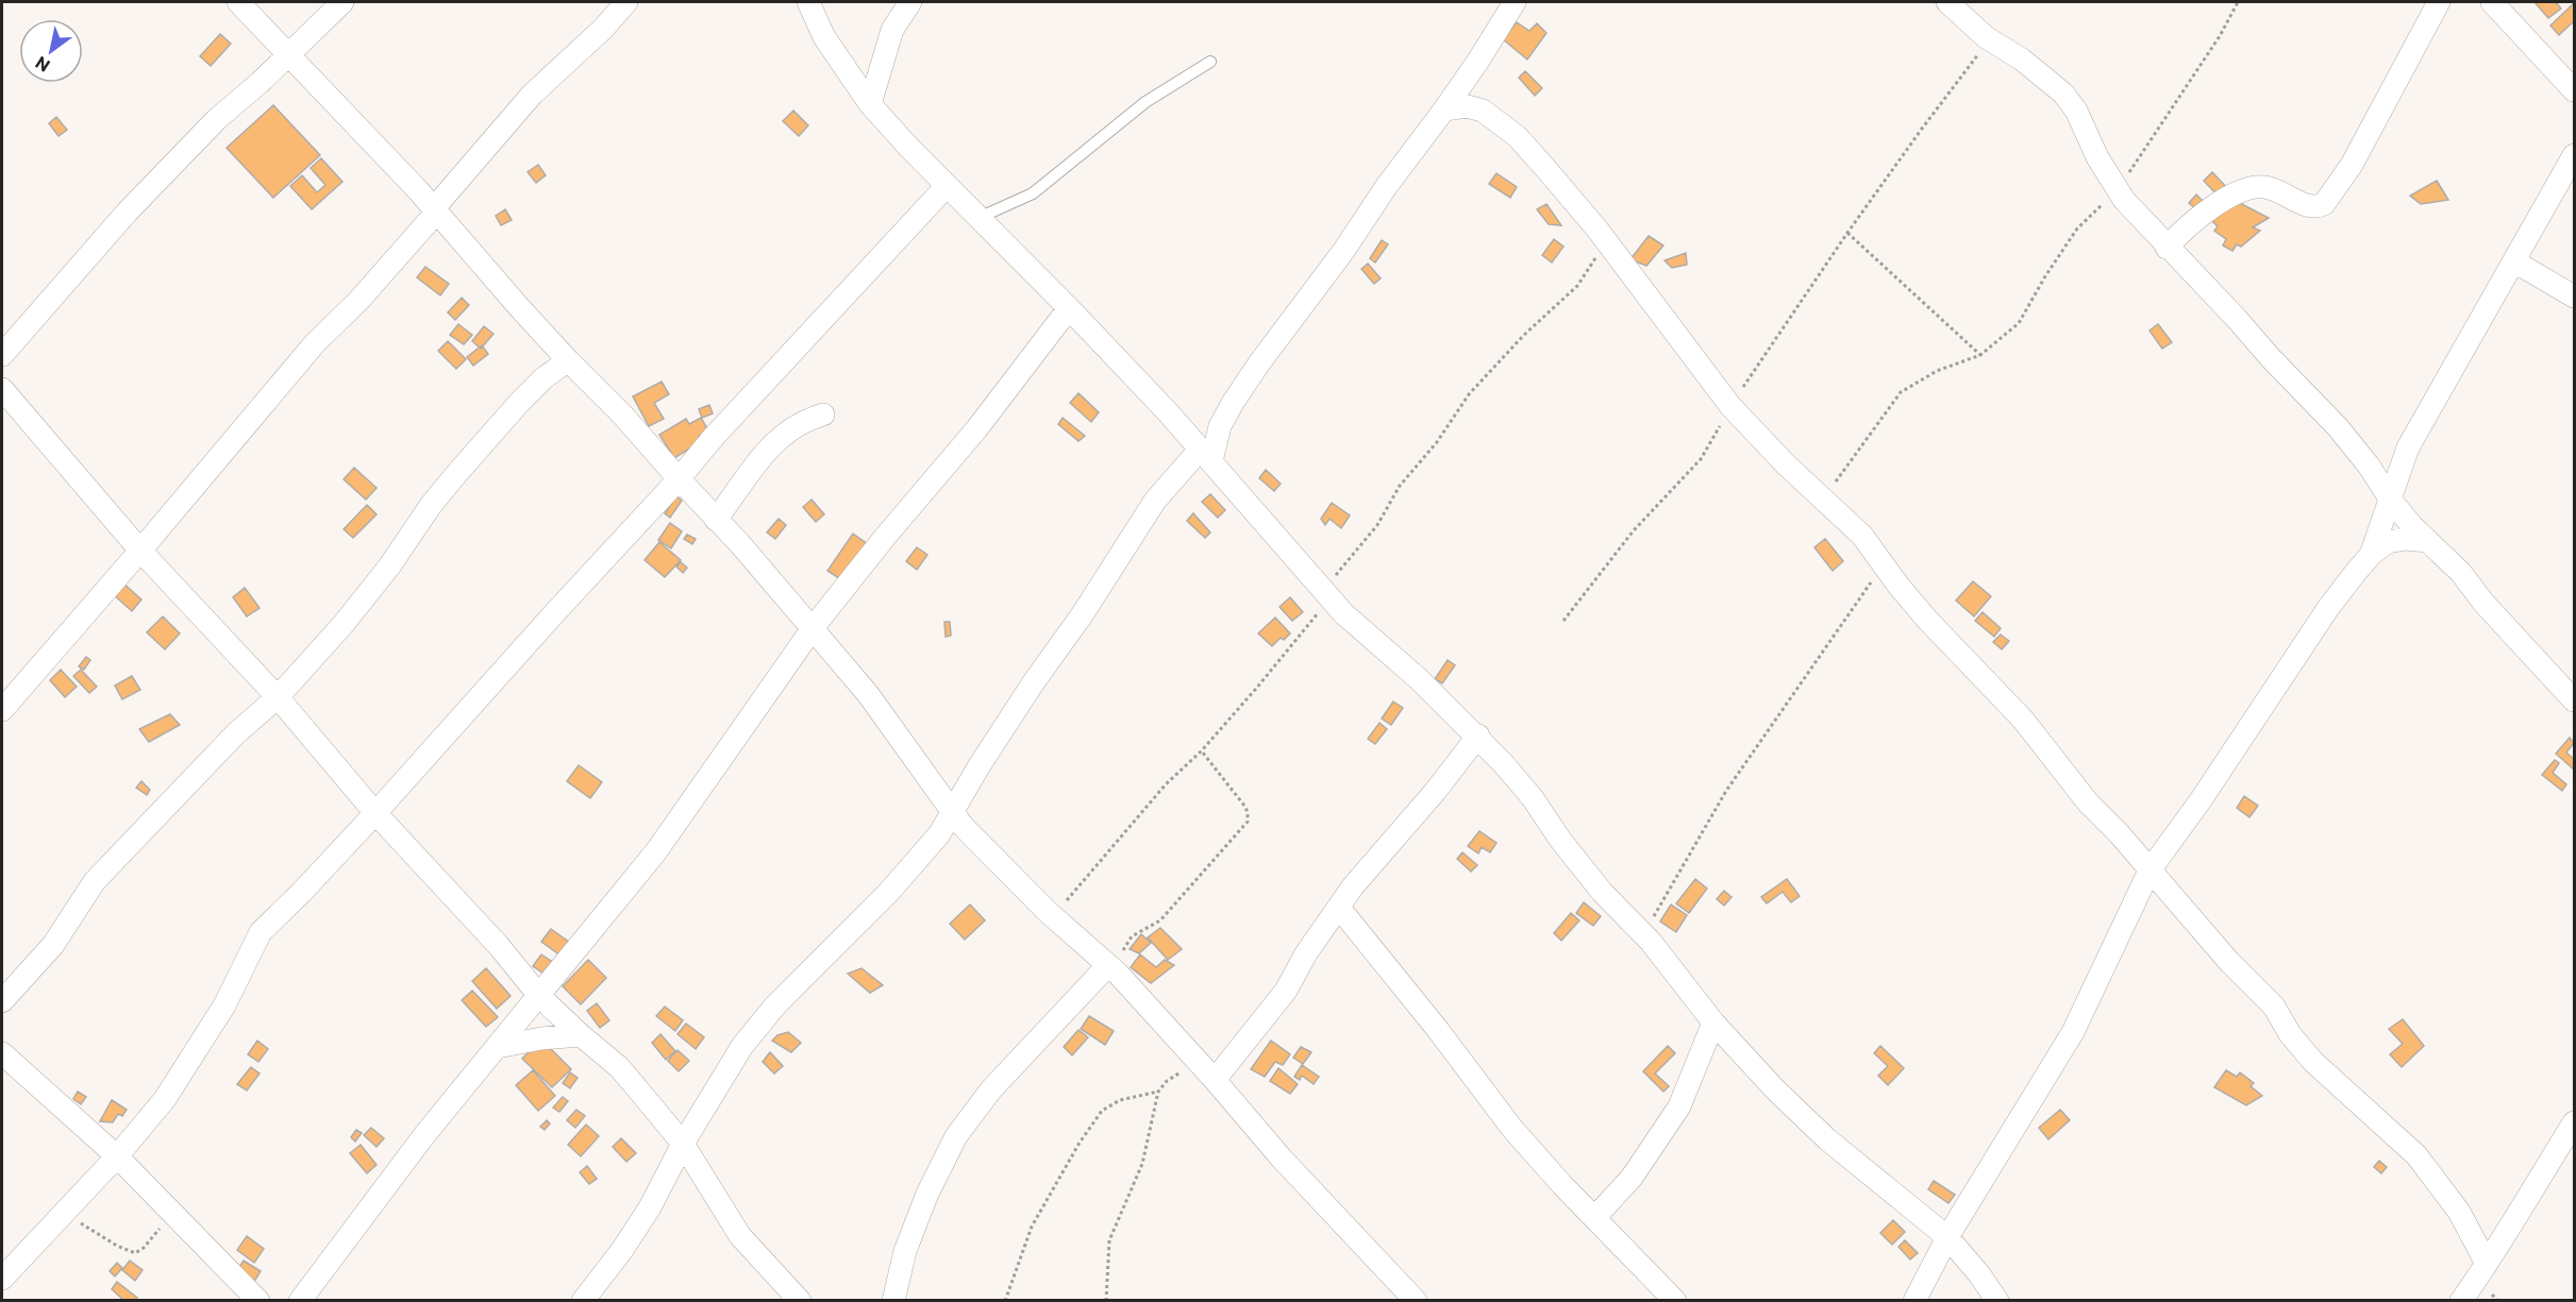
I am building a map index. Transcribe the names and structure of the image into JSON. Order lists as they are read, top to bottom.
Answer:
{
  "north": "bottom left"
}
